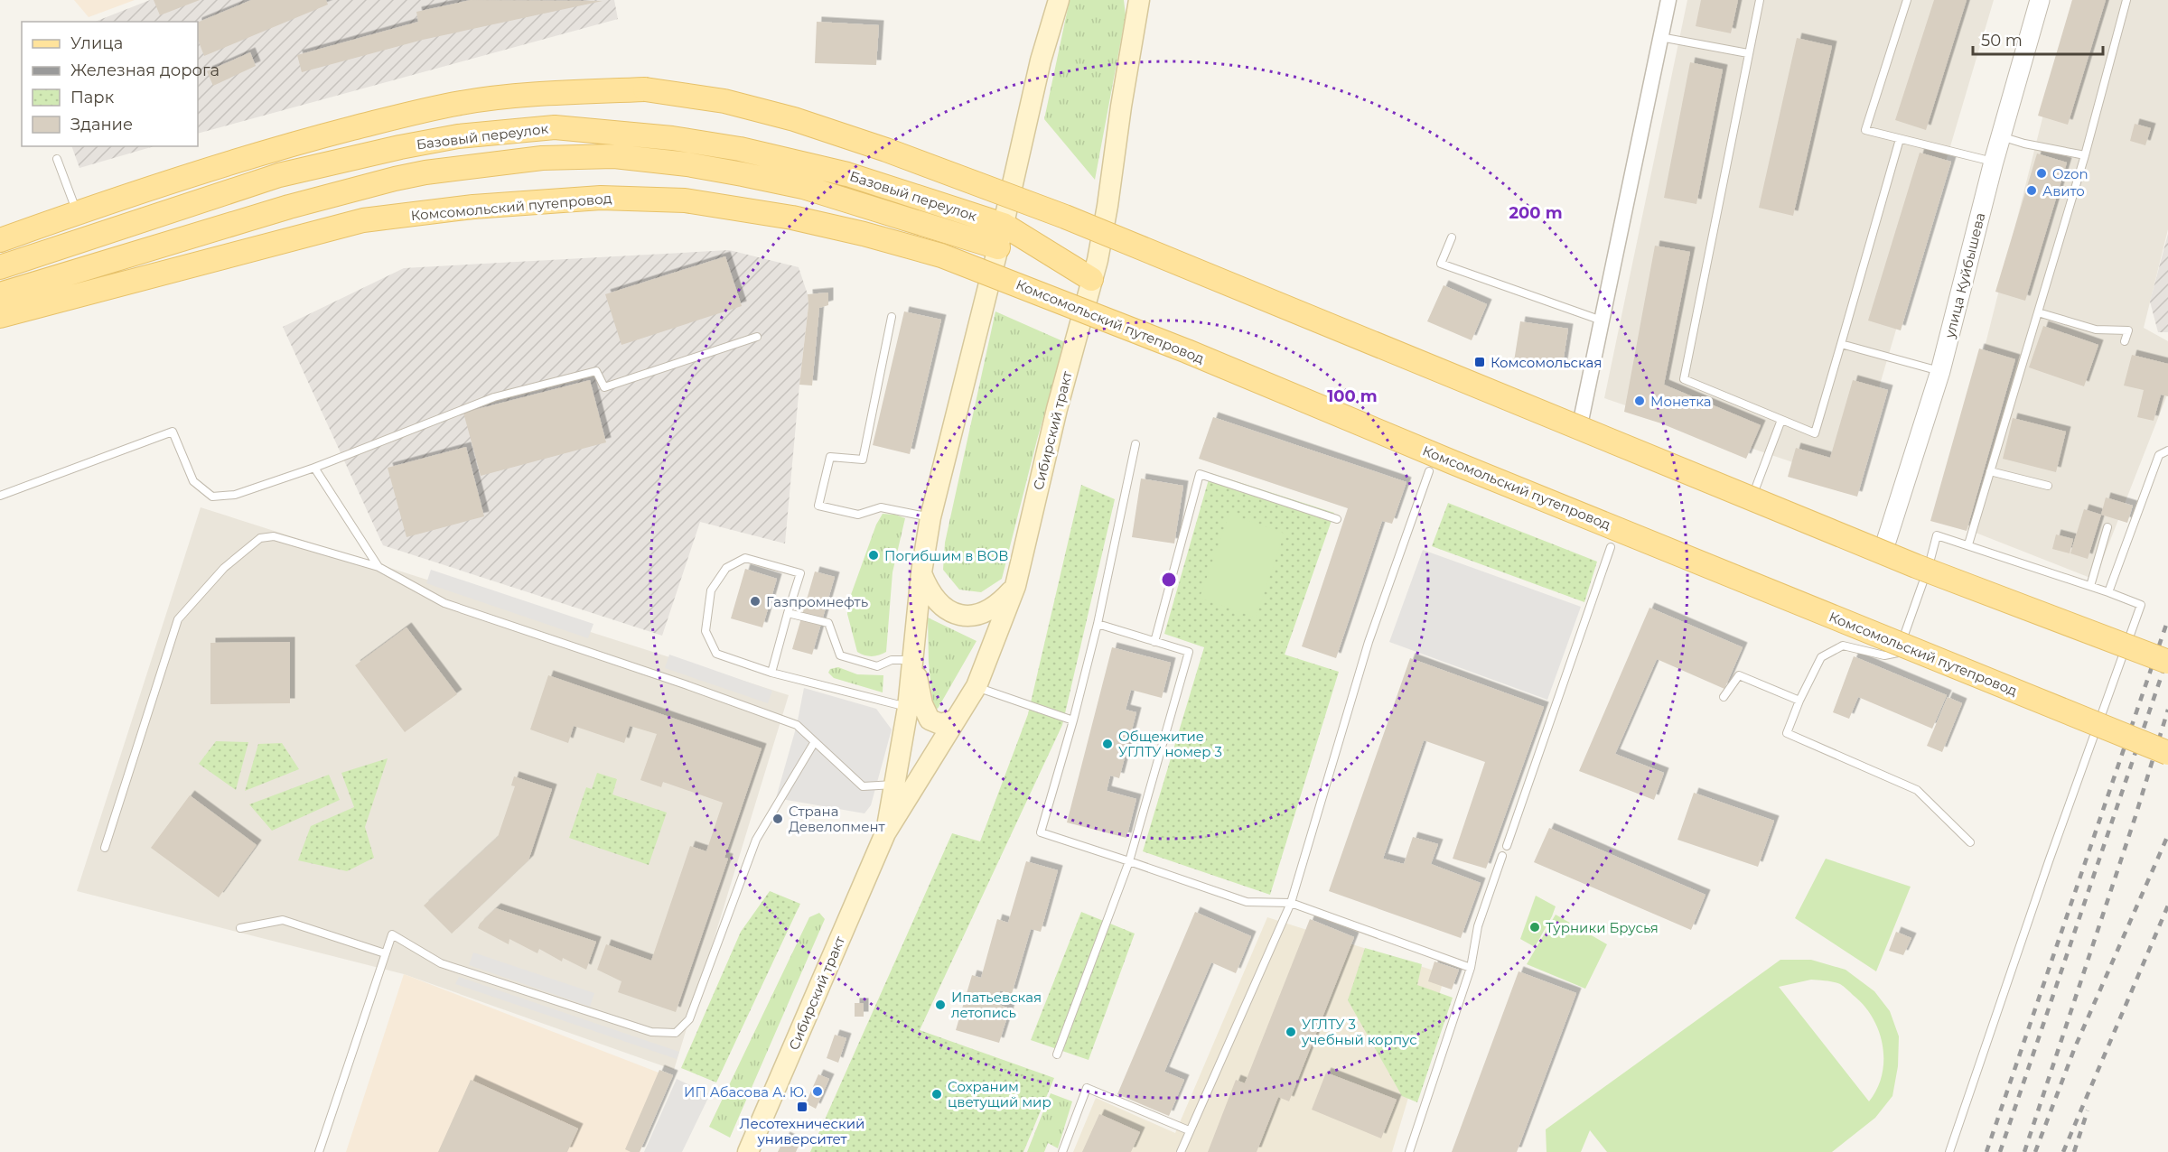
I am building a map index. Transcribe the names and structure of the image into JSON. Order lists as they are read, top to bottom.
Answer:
{
  "streets": {
    "main road": ["Базовый переулок", "Комсомольский путепровод", "Сибирский тракт"],
    "street": ["улица Куйбышева"]
  },
  "crossings": [
    ["Базовый переулок", "Сибирский тракт"]
  ],
  "places": {
    "other": [
      "Ozon",
      "Авито",
      "Монетка",
      "Погибшим в ВОВ",
      "Газпромнефть",
      "Общежитие УГЛТУ номер 3",
      "Страна Девелопмент",
      "Турники Брусья",
      "Ипатьевская летопись",
      "УГЛТУ 3 учебный корпус",
      "ИП Абасова А. Ю.",
      "Сохраним цветущий мир"
    ],
    "transit": ["Комсомольская", "Лесотехнический университет"]
  },
  "legend": [
    "Улица",
    "Железная дорога",
    "Парк",
    "Здание"
  ],
  "scale_bar": "50 m",
  "rings": ["200 m", "100 m"]
}
